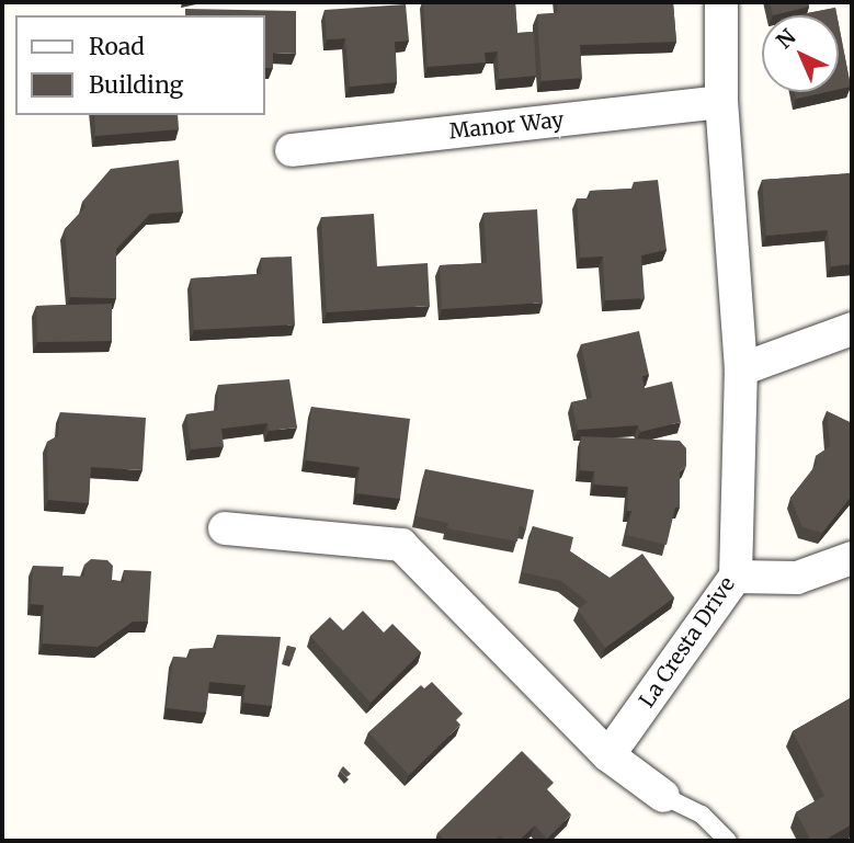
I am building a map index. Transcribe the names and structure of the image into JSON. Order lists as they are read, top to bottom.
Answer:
{
  "streets": {
    "street": ["Manor Way", "La Cresta Drive"]
  },
  "crossings": [
    ["Manor Way", "La Cresta Drive"]
  ],
  "legend": ["Road", "Building"],
  "north": "top left"
}
